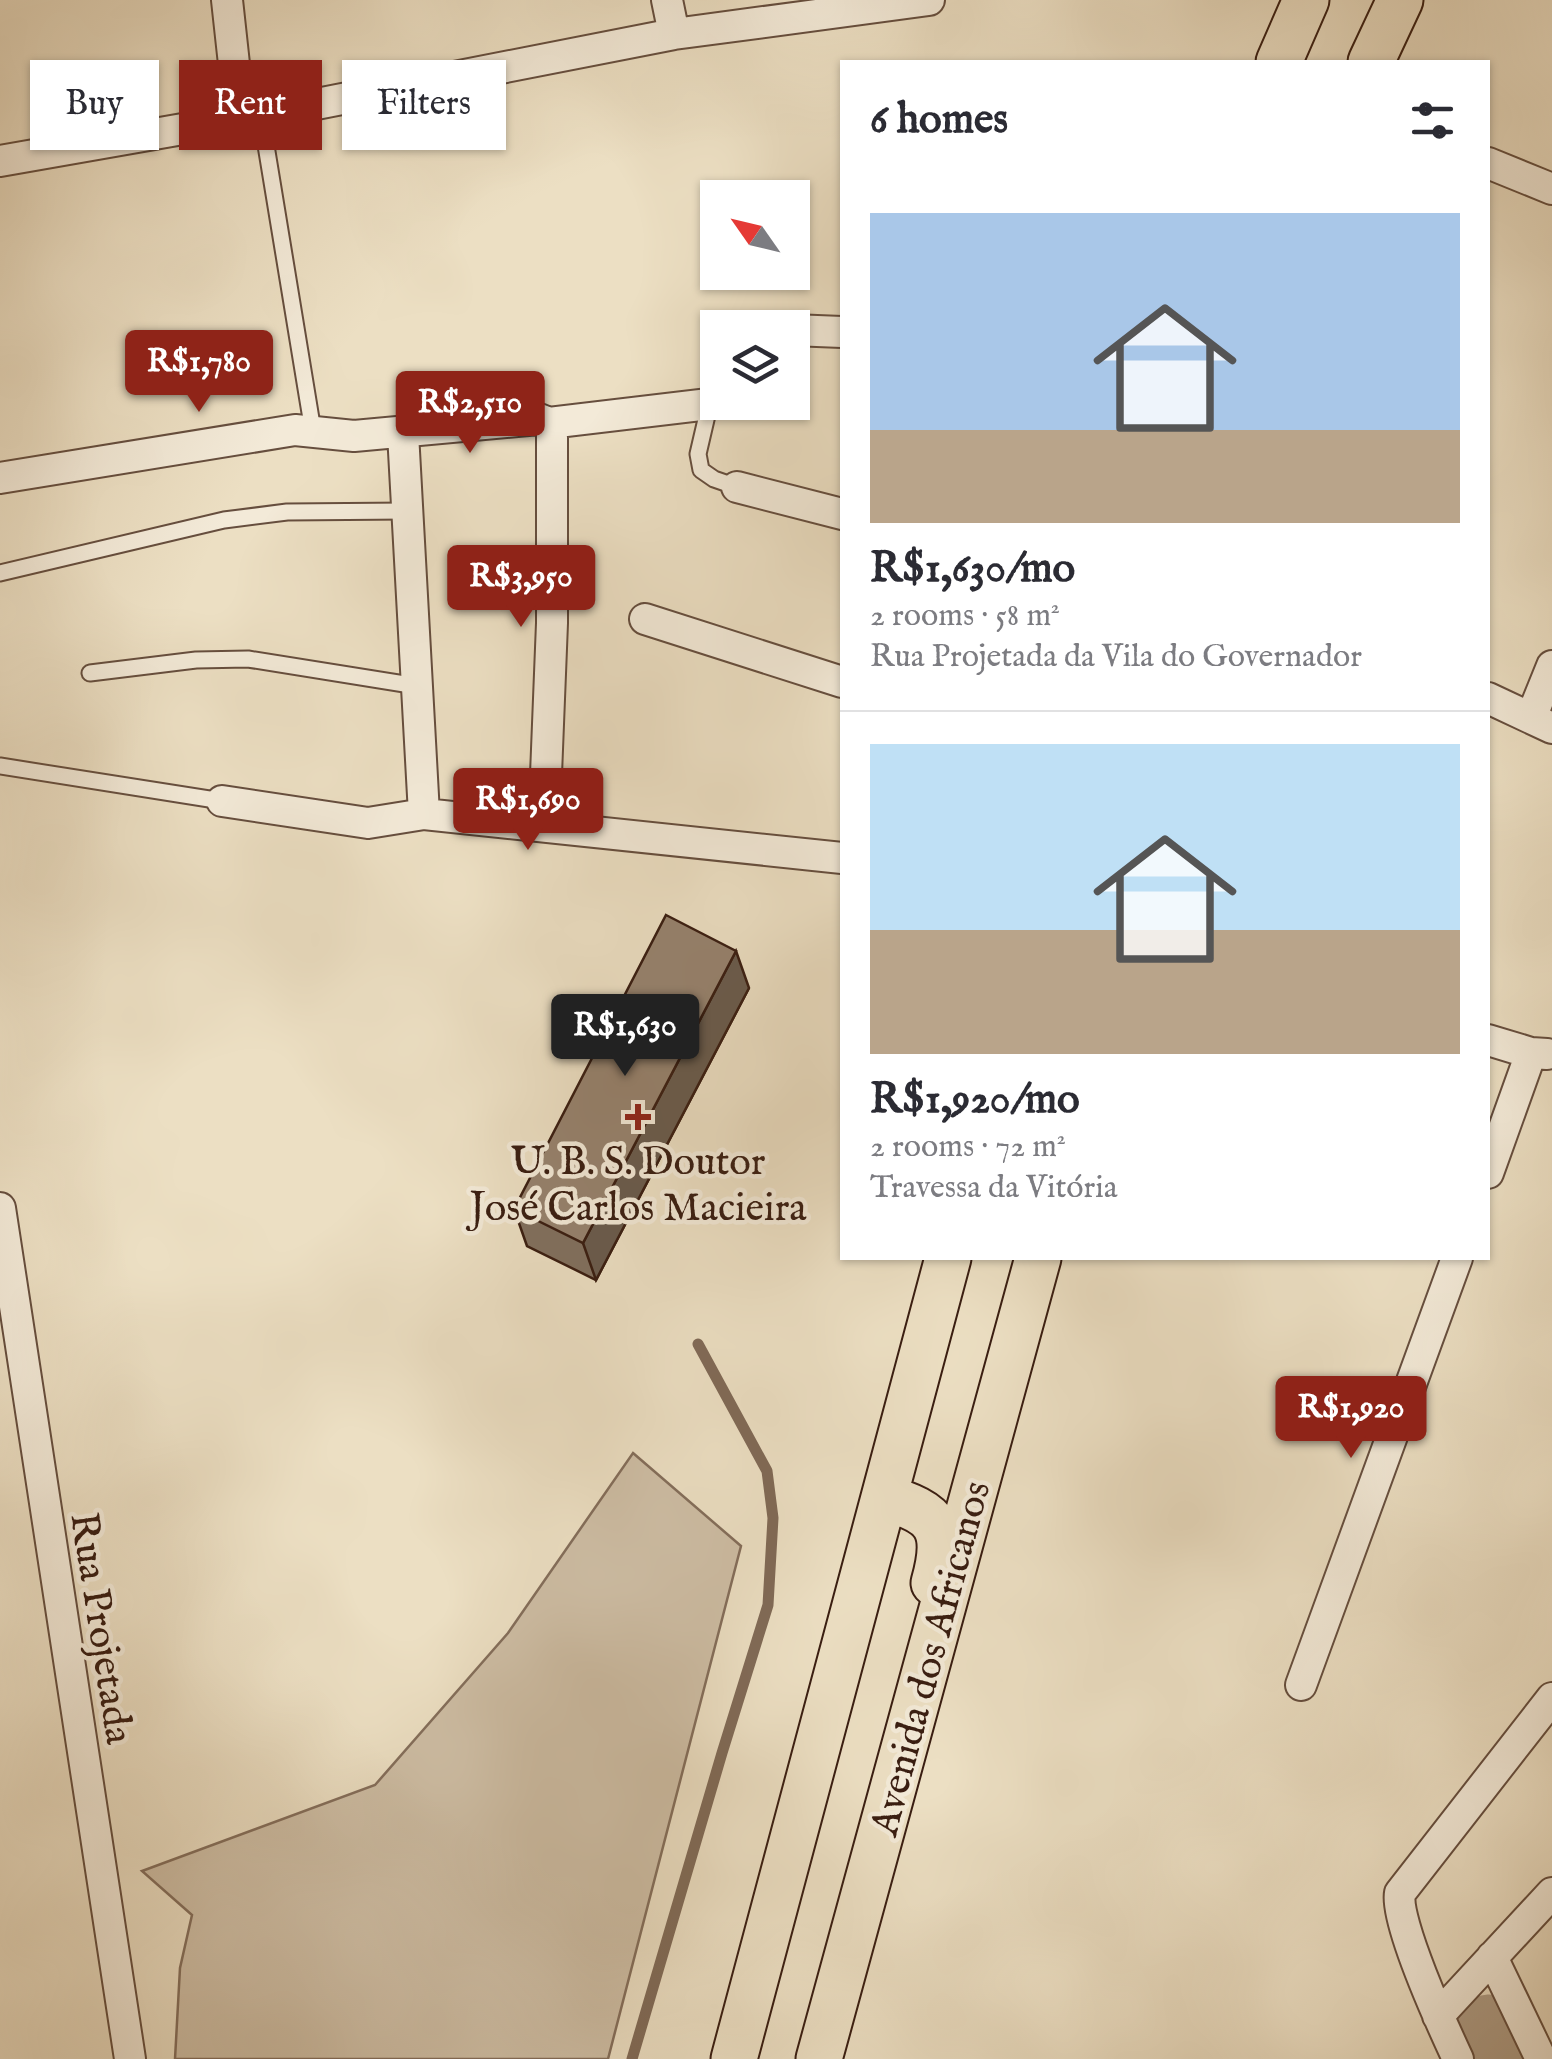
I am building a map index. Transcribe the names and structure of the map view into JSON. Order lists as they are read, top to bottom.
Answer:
{
  "streets": {
    "main road": ["Avenida dos Africanos"],
    "street": ["Rua Projetada"]
  },
  "places": {
    "health": ["U. B. S. Doutor José Carlos Macieira"]
  },
  "north": "top left",
  "page": {
    "chip": ["Buy", "Rent", "Filters"],
    "heading": "6 homes",
    "list": [
      {
        "name": "R$1,630/mo",
        "note": "2 rooms · 58 m² · Rua Projetada da Vila do Governador"
      },
      {
        "name": "R$1,920/mo",
        "note": "2 rooms · 72 m² · Travessa da Vitória"
      }
    ],
    "price": [
      "R$1,780",
      "R$2,510",
      "R$3,950",
      "R$1,690",
      "R$1,630",
      "R$1,920"
    ]
  }
}
